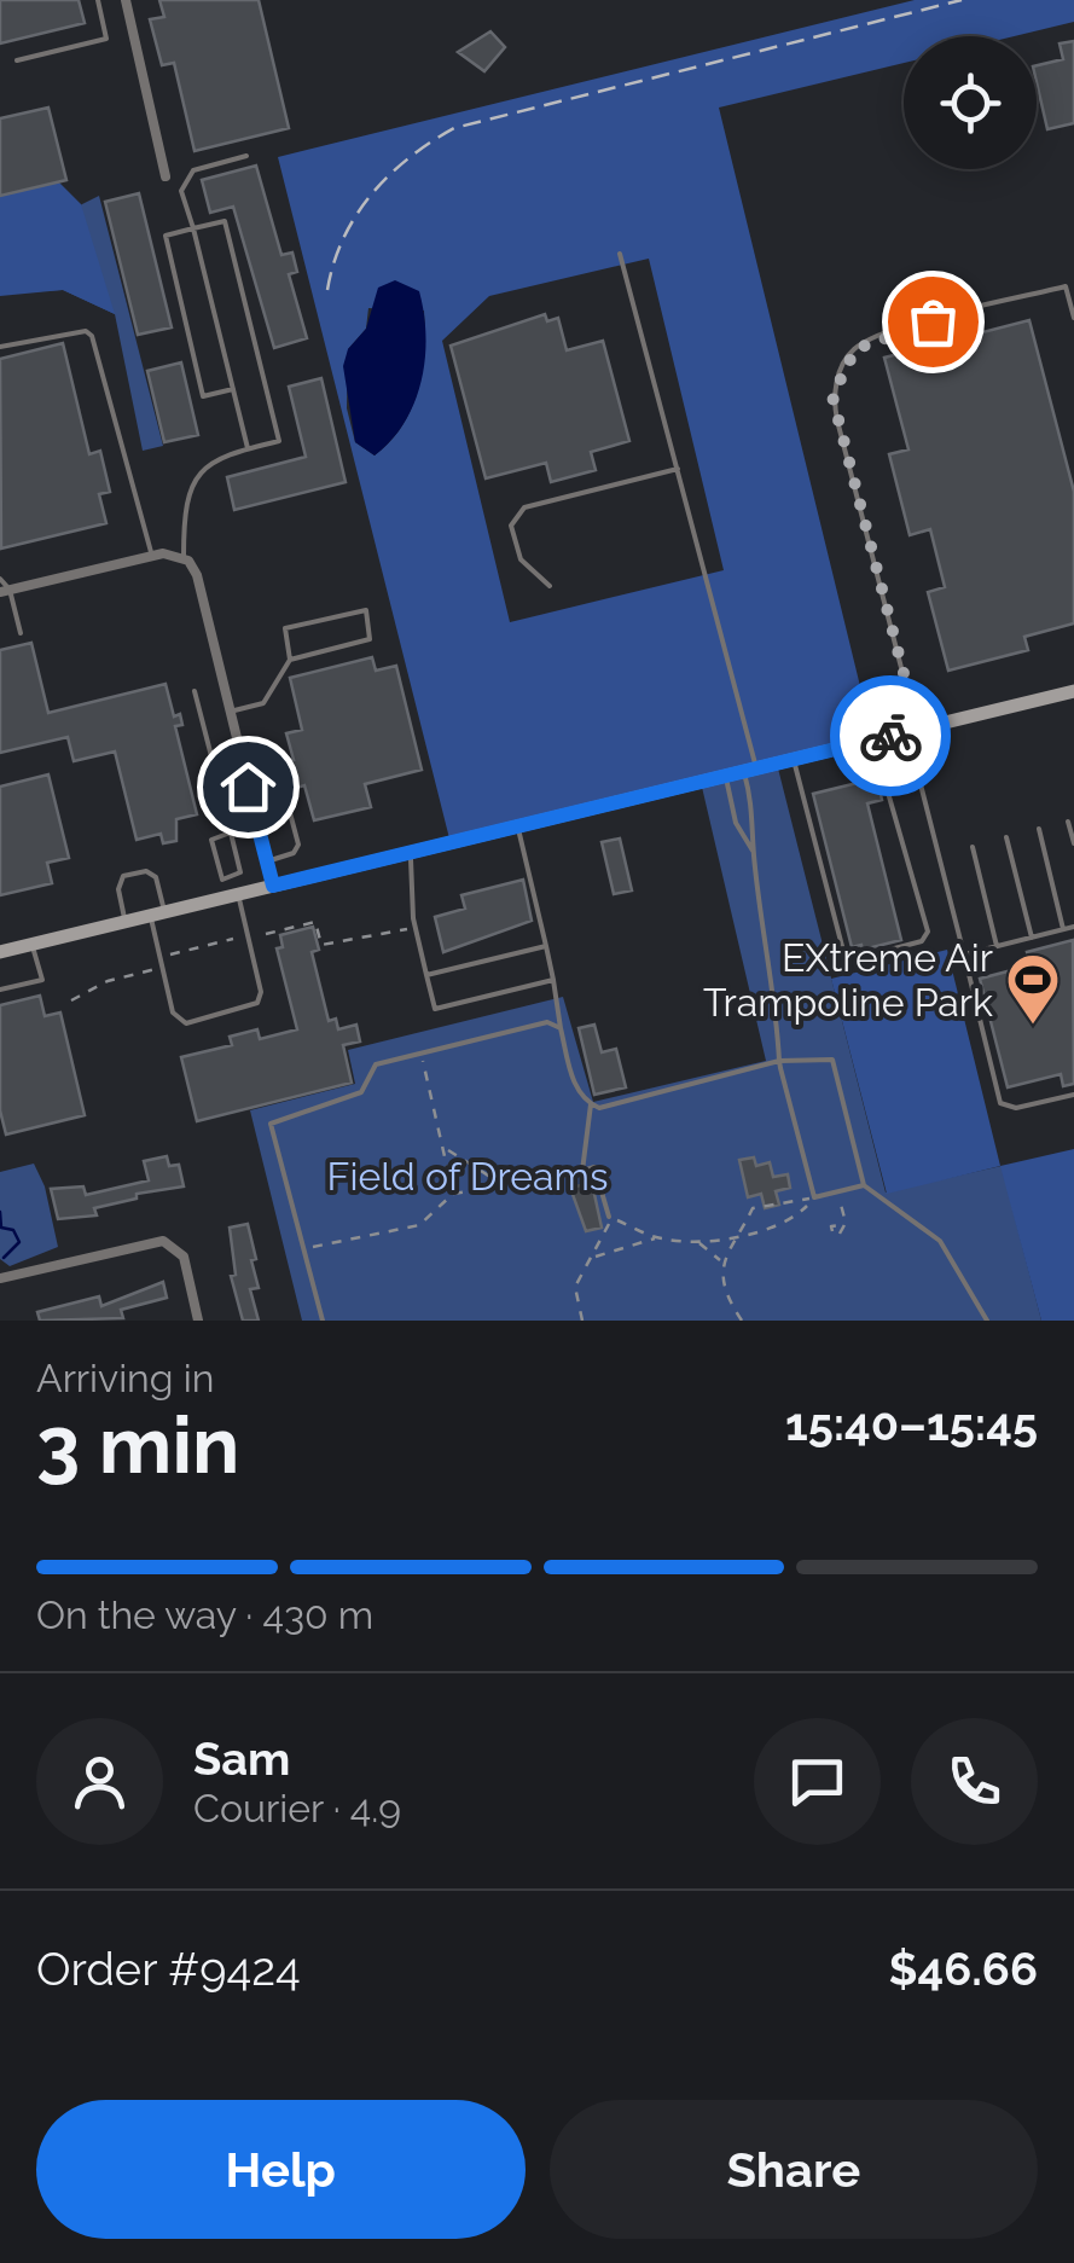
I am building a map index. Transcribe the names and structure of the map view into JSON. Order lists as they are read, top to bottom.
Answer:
{
  "parks": ["Field of Dreams"],
  "places": {
    "sports": ["EXtreme Air Trampoline Park"]
  },
  "page": {
    "heading": ["3 min", "Arriving in", "15:40–15:45"],
    "panel": [
      "Sam",
      "Courier · 4.9",
      "Order #9424",
      "$46.66"
    ],
    "bar": "On the way · 430 m",
    "buttons": ["Help", "Share"]
  }
}
